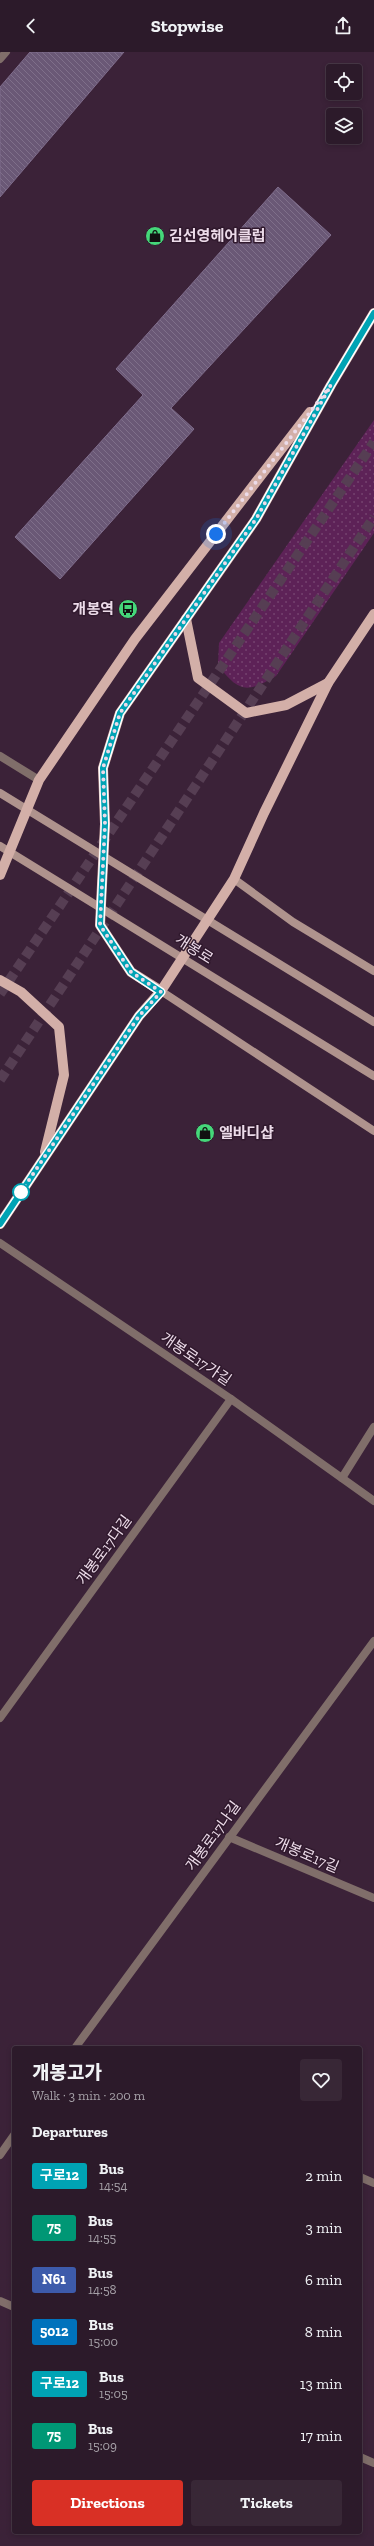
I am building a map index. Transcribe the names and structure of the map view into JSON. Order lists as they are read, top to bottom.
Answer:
{
  "streets": {
    "main road": ["개봉로"],
    "street": [
      "개봉로17가길",
      "개봉로17다길",
      "개봉로17나길",
      "개봉로17길"
    ]
  },
  "crossings": [
    ["개봉로17가길", "개봉로17다길"],
    ["개봉로17나길", "개봉로17길"]
  ],
  "places": {
    "shop": ["김선영헤어클럽", "엘바디샵"],
    "bus stop": ["개봉역"]
  },
  "lines": ["bus line 구로12"],
  "page": {
    "header": "Stopwise",
    "heading": [
      ["개봉고가", "Walk · 3 min · 200 m"],
      "Departures"
    ],
    "list": [
      {
        "mark": "구로12",
        "name": "Bus",
        "note": "14:54",
        "value": "2 min"
      },
      {
        "mark": "75",
        "name": "Bus",
        "note": "14:55",
        "value": "3 min"
      },
      {
        "mark": "N61",
        "name": "Bus",
        "note": "14:58",
        "value": "6 min"
      },
      {
        "mark": "5012",
        "name": "Bus",
        "note": "15:00",
        "value": "8 min"
      },
      {
        "mark": "구로12",
        "name": "Bus",
        "note": "15:05",
        "value": "13 min"
      },
      {
        "mark": "75",
        "name": "Bus",
        "note": "15:09",
        "value": "17 min"
      }
    ],
    "buttons": ["Directions", "Tickets"]
  }
}
